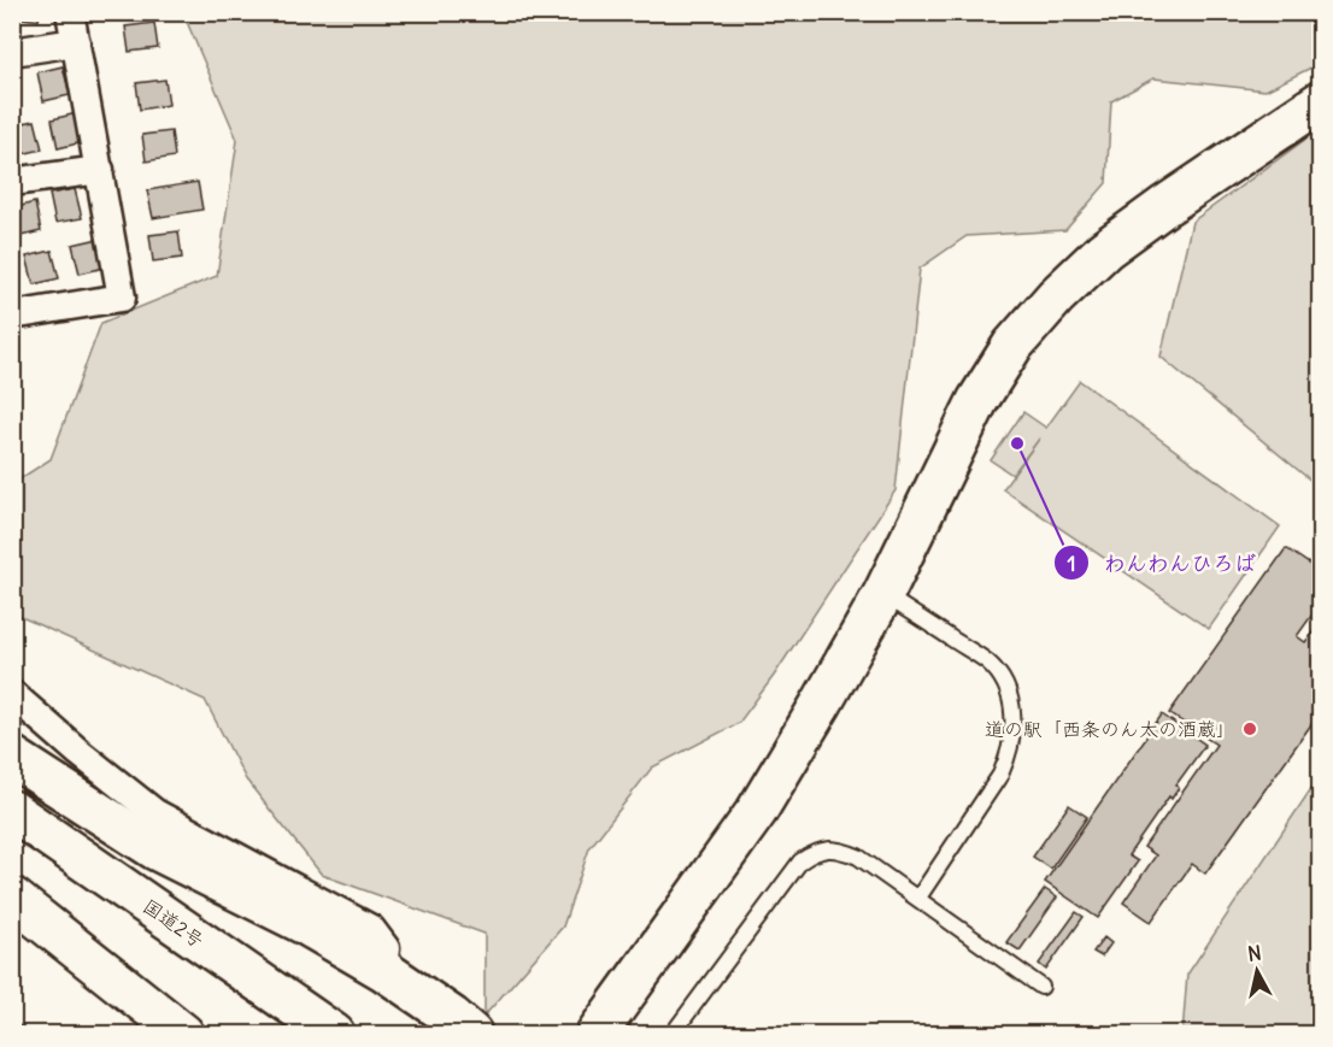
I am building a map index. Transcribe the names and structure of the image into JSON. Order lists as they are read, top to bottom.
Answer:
{
  "streets": {
    "main road": ["国道2号"]
  },
  "places": ["わんわんひろば", "道の駅「西条のん太の酒蔵」"],
  "north": "top"
}
